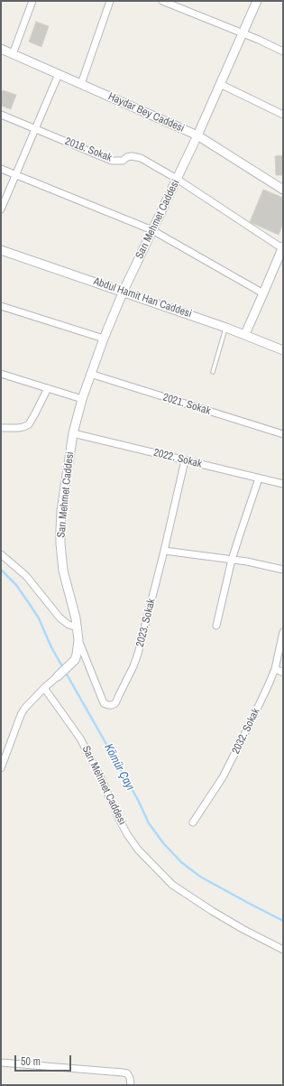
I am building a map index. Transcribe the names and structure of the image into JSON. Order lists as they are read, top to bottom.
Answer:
{
  "streets": {
    "street": [
      "Haydar Bey Caddesi",
      "2018. Sokak",
      "Sarı Mehmet Caddesi",
      "Abdul Hamit Han Caddesi",
      "2021. Sokak",
      "2022. Sokak",
      "2023. Sokak",
      "2032. Sokak"
    ]
  },
  "crossings": [
    ["Haydar Bey Caddesi", "Sarı Mehmet Caddesi"],
    ["2018. Sokak", "Sarı Mehmet Caddesi"],
    ["Sarı Mehmet Caddesi", "Abdul Hamit Han Caddesi"],
    ["Sarı Mehmet Caddesi", "2021. Sokak"],
    ["Sarı Mehmet Caddesi", "2022. Sokak"],
    ["Sarı Mehmet Caddesi", "2023. Sokak"],
    ["2022. Sokak", "2023. Sokak"]
  ],
  "water": ["Kömür Çayı"],
  "scale_bar": "50 m"
}
